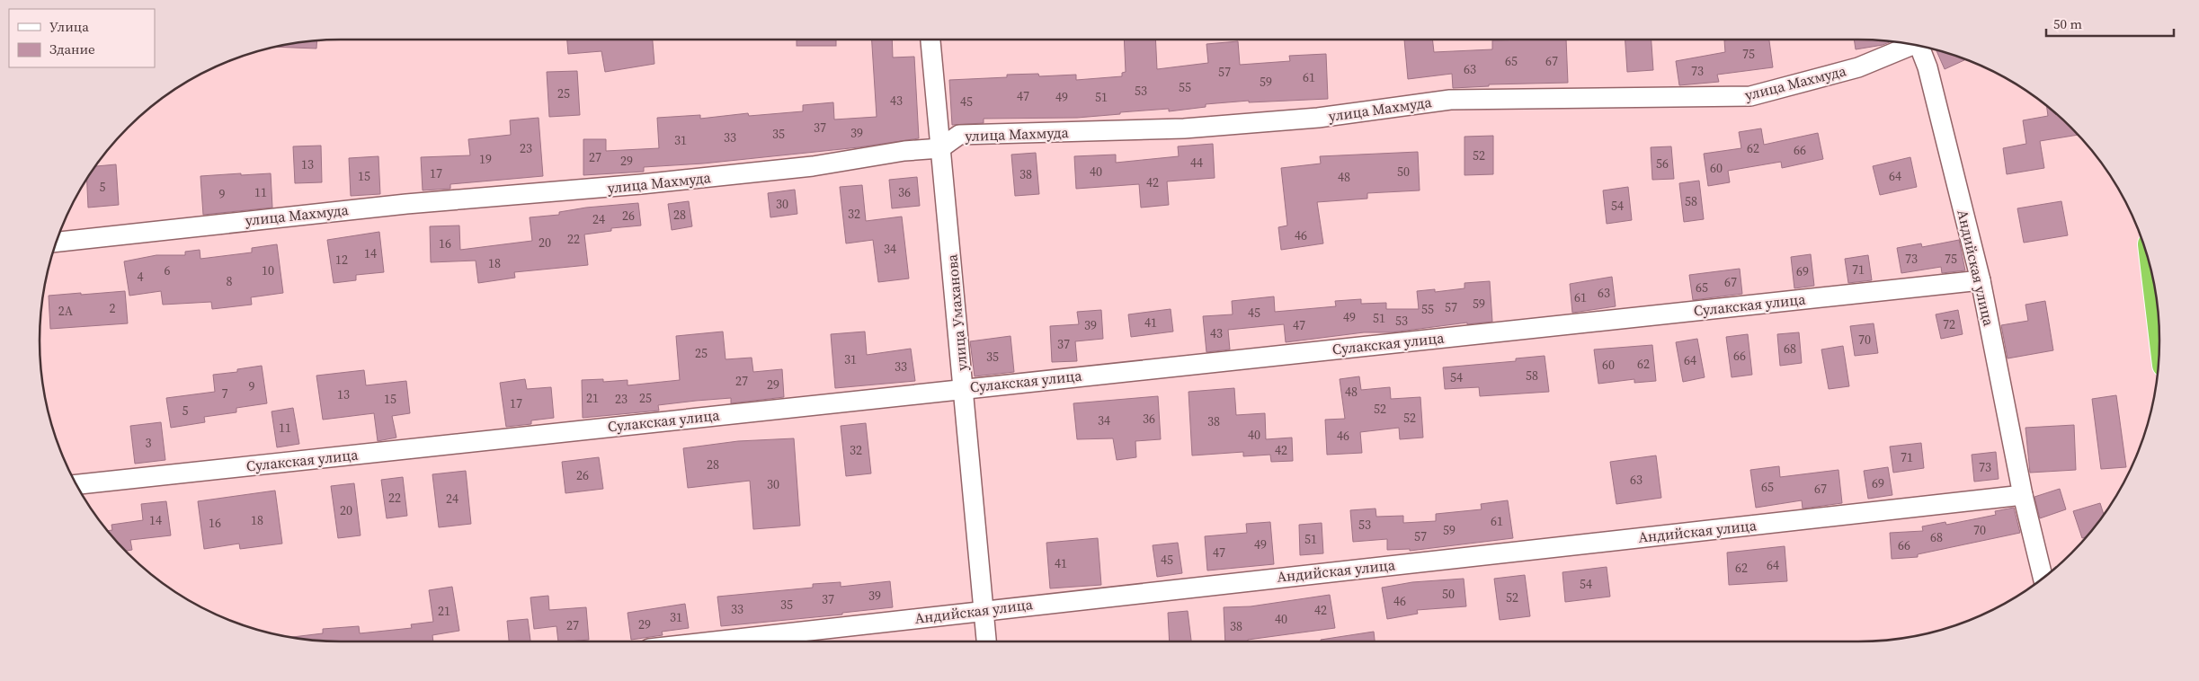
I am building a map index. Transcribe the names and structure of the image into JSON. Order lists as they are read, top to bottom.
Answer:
{
  "streets": {
    "street": [
      "улица Махмуда",
      "Андийская улица",
      "Сулакская улица",
      "улица Умаханова"
    ]
  },
  "crossings": [
    ["улица Махмуда", "улица Умаханова"],
    ["Андийская улица", "Сулакская улица"],
    ["Андийская улица", "улица Умаханова"],
    ["Сулакская улица", "улица Умаханова"]
  ],
  "house_numbers": [
    "75",
    "65",
    "67",
    "63",
    "73",
    "57",
    "61",
    "59",
    "55",
    "53",
    "25",
    "47",
    "49",
    "51",
    "43",
    "45",
    "37",
    "39",
    "35",
    "33",
    "31",
    "23",
    "62",
    "66",
    "52",
    "27",
    "19",
    "29",
    "44",
    "56",
    "13",
    "60",
    "40",
    "50",
    "17",
    "38",
    "15",
    "64",
    "48",
    "42",
    "5",
    "11",
    "36",
    "9",
    "58",
    "30",
    "54",
    "32",
    "28",
    "26",
    "24",
    "46",
    "22",
    "20",
    "16",
    "34",
    "14",
    "73",
    "75",
    "12",
    "18",
    "71",
    "6",
    "10",
    "69",
    "4",
    "8",
    "67",
    "65",
    "63",
    "61",
    "59",
    "57",
    "2",
    "55",
    "2А",
    "45",
    "49",
    "51",
    "53",
    "41",
    "72",
    "39",
    "47",
    "43",
    "70",
    "37",
    "68",
    "25",
    "66",
    "35",
    "31",
    "64",
    "62",
    "60",
    "33",
    "58",
    "54",
    "27",
    "29",
    "9",
    "48",
    "7",
    "13",
    "21",
    "25",
    "15",
    "23",
    "17",
    "52",
    "5",
    "52",
    "36",
    "34",
    "38",
    "11",
    "40",
    "46",
    "3",
    "32",
    "42",
    "71",
    "28",
    "73",
    "26",
    "63",
    "69",
    "30",
    "65",
    "67",
    "22",
    "24",
    "20",
    "14",
    "18",
    "61",
    "16",
    "53",
    "59",
    "70",
    "57",
    "68",
    "51",
    "49",
    "66",
    "47",
    "45",
    "41",
    "64",
    "62",
    "54",
    "50",
    "39",
    "52",
    "37",
    "46",
    "35",
    "33",
    "42",
    "21",
    "31",
    "40",
    "29",
    "27",
    "38"
  ],
  "legend": ["Улица", "Здание"],
  "scale_bar": "50 m"
}
